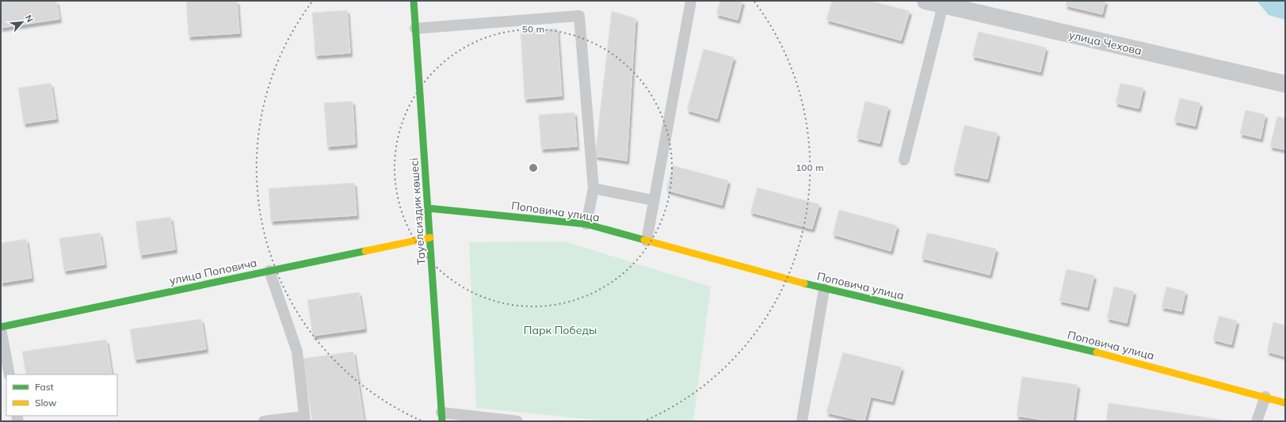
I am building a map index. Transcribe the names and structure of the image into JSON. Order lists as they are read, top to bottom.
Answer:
{
  "streets": {
    "street": [
      "улица Чехова",
      "Тауелсиздик көшесі",
      "Поповича улица",
      "улица Поповича"
    ]
  },
  "crossings": [
    ["Тауелсиздик көшесі", "Поповича улица"],
    ["Тауелсиздик көшесі", "улица Поповича"]
  ],
  "parks": ["Парк Победы"],
  "legend": ["Fast", "Slow"],
  "north": "top right",
  "rings": ["50 m", "100 m"]
}
